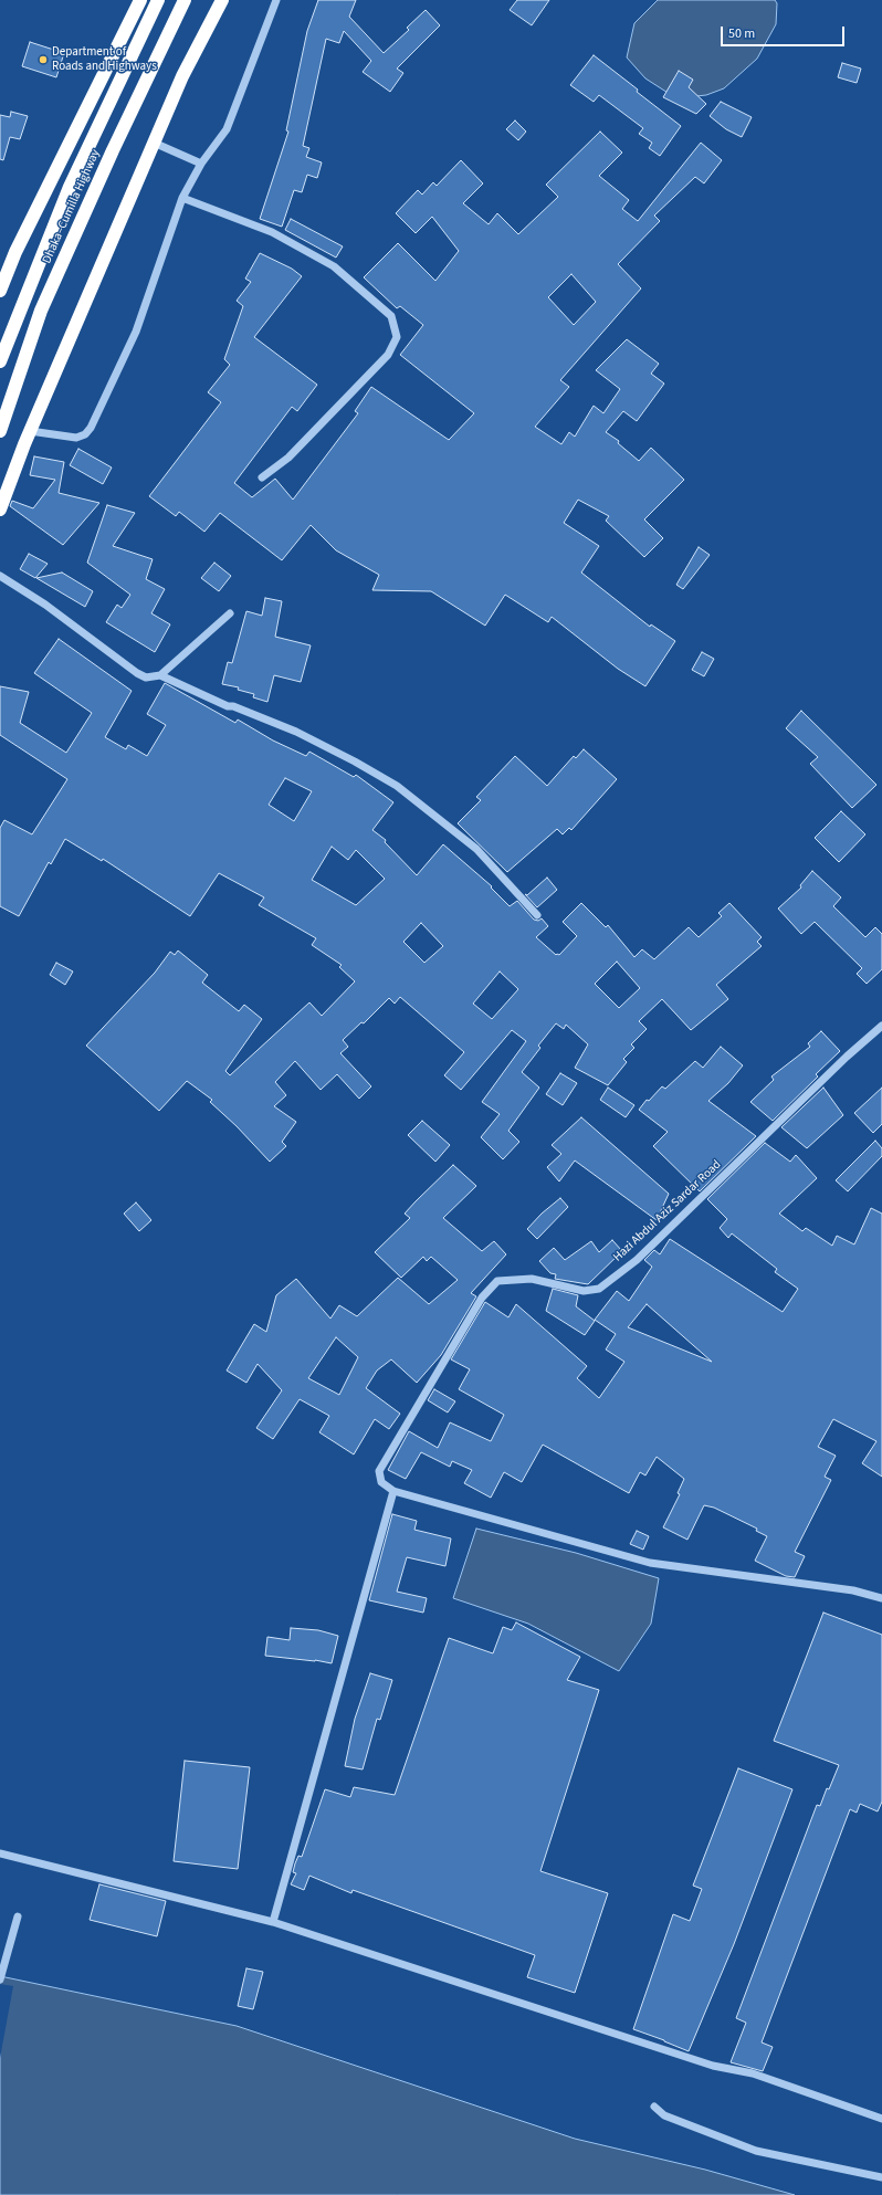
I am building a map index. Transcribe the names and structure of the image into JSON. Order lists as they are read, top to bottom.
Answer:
{
  "streets": {
    "highway": ["Dhaka–Cumilla Highway"],
    "street": ["Hazi Abdul Aziz Sardar Road"]
  },
  "places": ["Department of Roads and Highways"],
  "scale_bar": "50 m"
}
